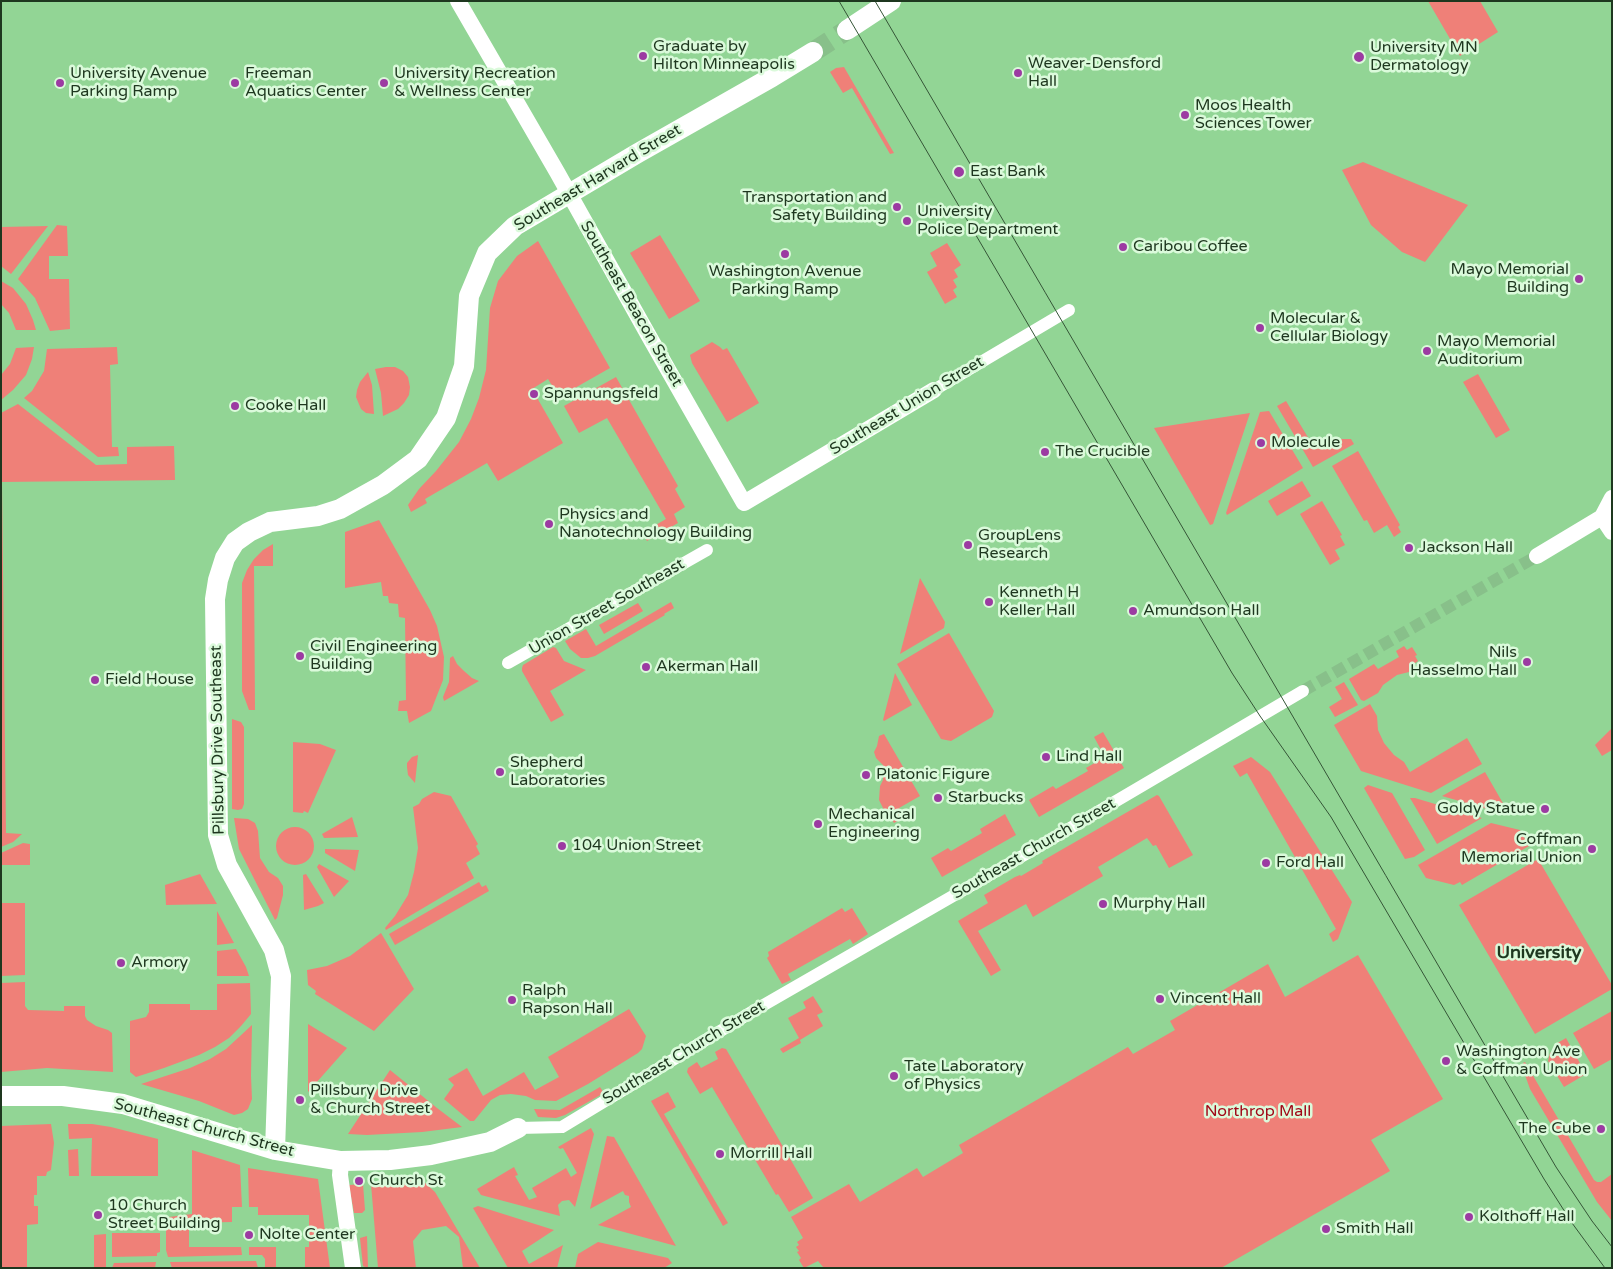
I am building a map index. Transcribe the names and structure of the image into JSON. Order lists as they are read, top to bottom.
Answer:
{
  "streets": {
    "street": [
      "Southeast Harvard Street",
      "Southeast Beacon Street",
      "Southeast Union Street",
      "Union Street Southeast",
      "Pillsbury Drive Southeast",
      "Southeast Church Street"
    ]
  },
  "crossings": [
    ["Southeast Harvard Street", "Southeast Beacon Street"],
    ["Southeast Harvard Street", "Pillsbury Drive Southeast"],
    ["Southeast Beacon Street", "Southeast Union Street"],
    ["Pillsbury Drive Southeast", "Southeast Church Street"]
  ],
  "districts": ["University"],
  "parks": ["Northrop Mall"],
  "places": [
    "Graduate by Hilton Minneapolis",
    "University MN Dermatology",
    "Weaver-Densford Hall",
    "University Avenue Parking Ramp",
    "Freeman Aquatics Center",
    "University Recreation & Wellness Center",
    "Moos Health Sciences Tower",
    "East Bank",
    "Transportation and Safety Building",
    "University Police Department",
    "Caribou Coffee",
    "Washington Avenue Parking Ramp",
    "Mayo Memorial Building",
    "Molecular & Cellular Biology",
    "Mayo Memorial Auditorium",
    "Spannungsfeld",
    "Cooke Hall",
    "Molecule",
    "The Crucible",
    "Physics and Nanotechnology Building",
    "GroupLens Research",
    "Jackson Hall",
    "Kenneth H Keller Hall",
    "Amundson Hall",
    "Civil Engineering Building",
    "Nils Hasselmo Hall",
    "Akerman Hall",
    "Field House",
    "Lind Hall",
    "Shepherd Laboratories",
    "Platonic Figure",
    "Starbucks",
    "Goldy Statue",
    "Mechanical Engineering",
    "104 Union Street",
    "Coffman Memorial Union",
    "Ford Hall",
    "Murphy Hall",
    "Armory",
    "Vincent Hall",
    "Ralph Rapson Hall",
    "Washington Ave & Coffman Union",
    "Tate Laboratory of Physics",
    "Pillsbury Drive & Church Street",
    "The Cube",
    "Morrill Hall",
    "Church St",
    "10 Church Street Building",
    "Kolthoff Hall",
    "Smith Hall",
    "Nolte Center"
  ]
}
